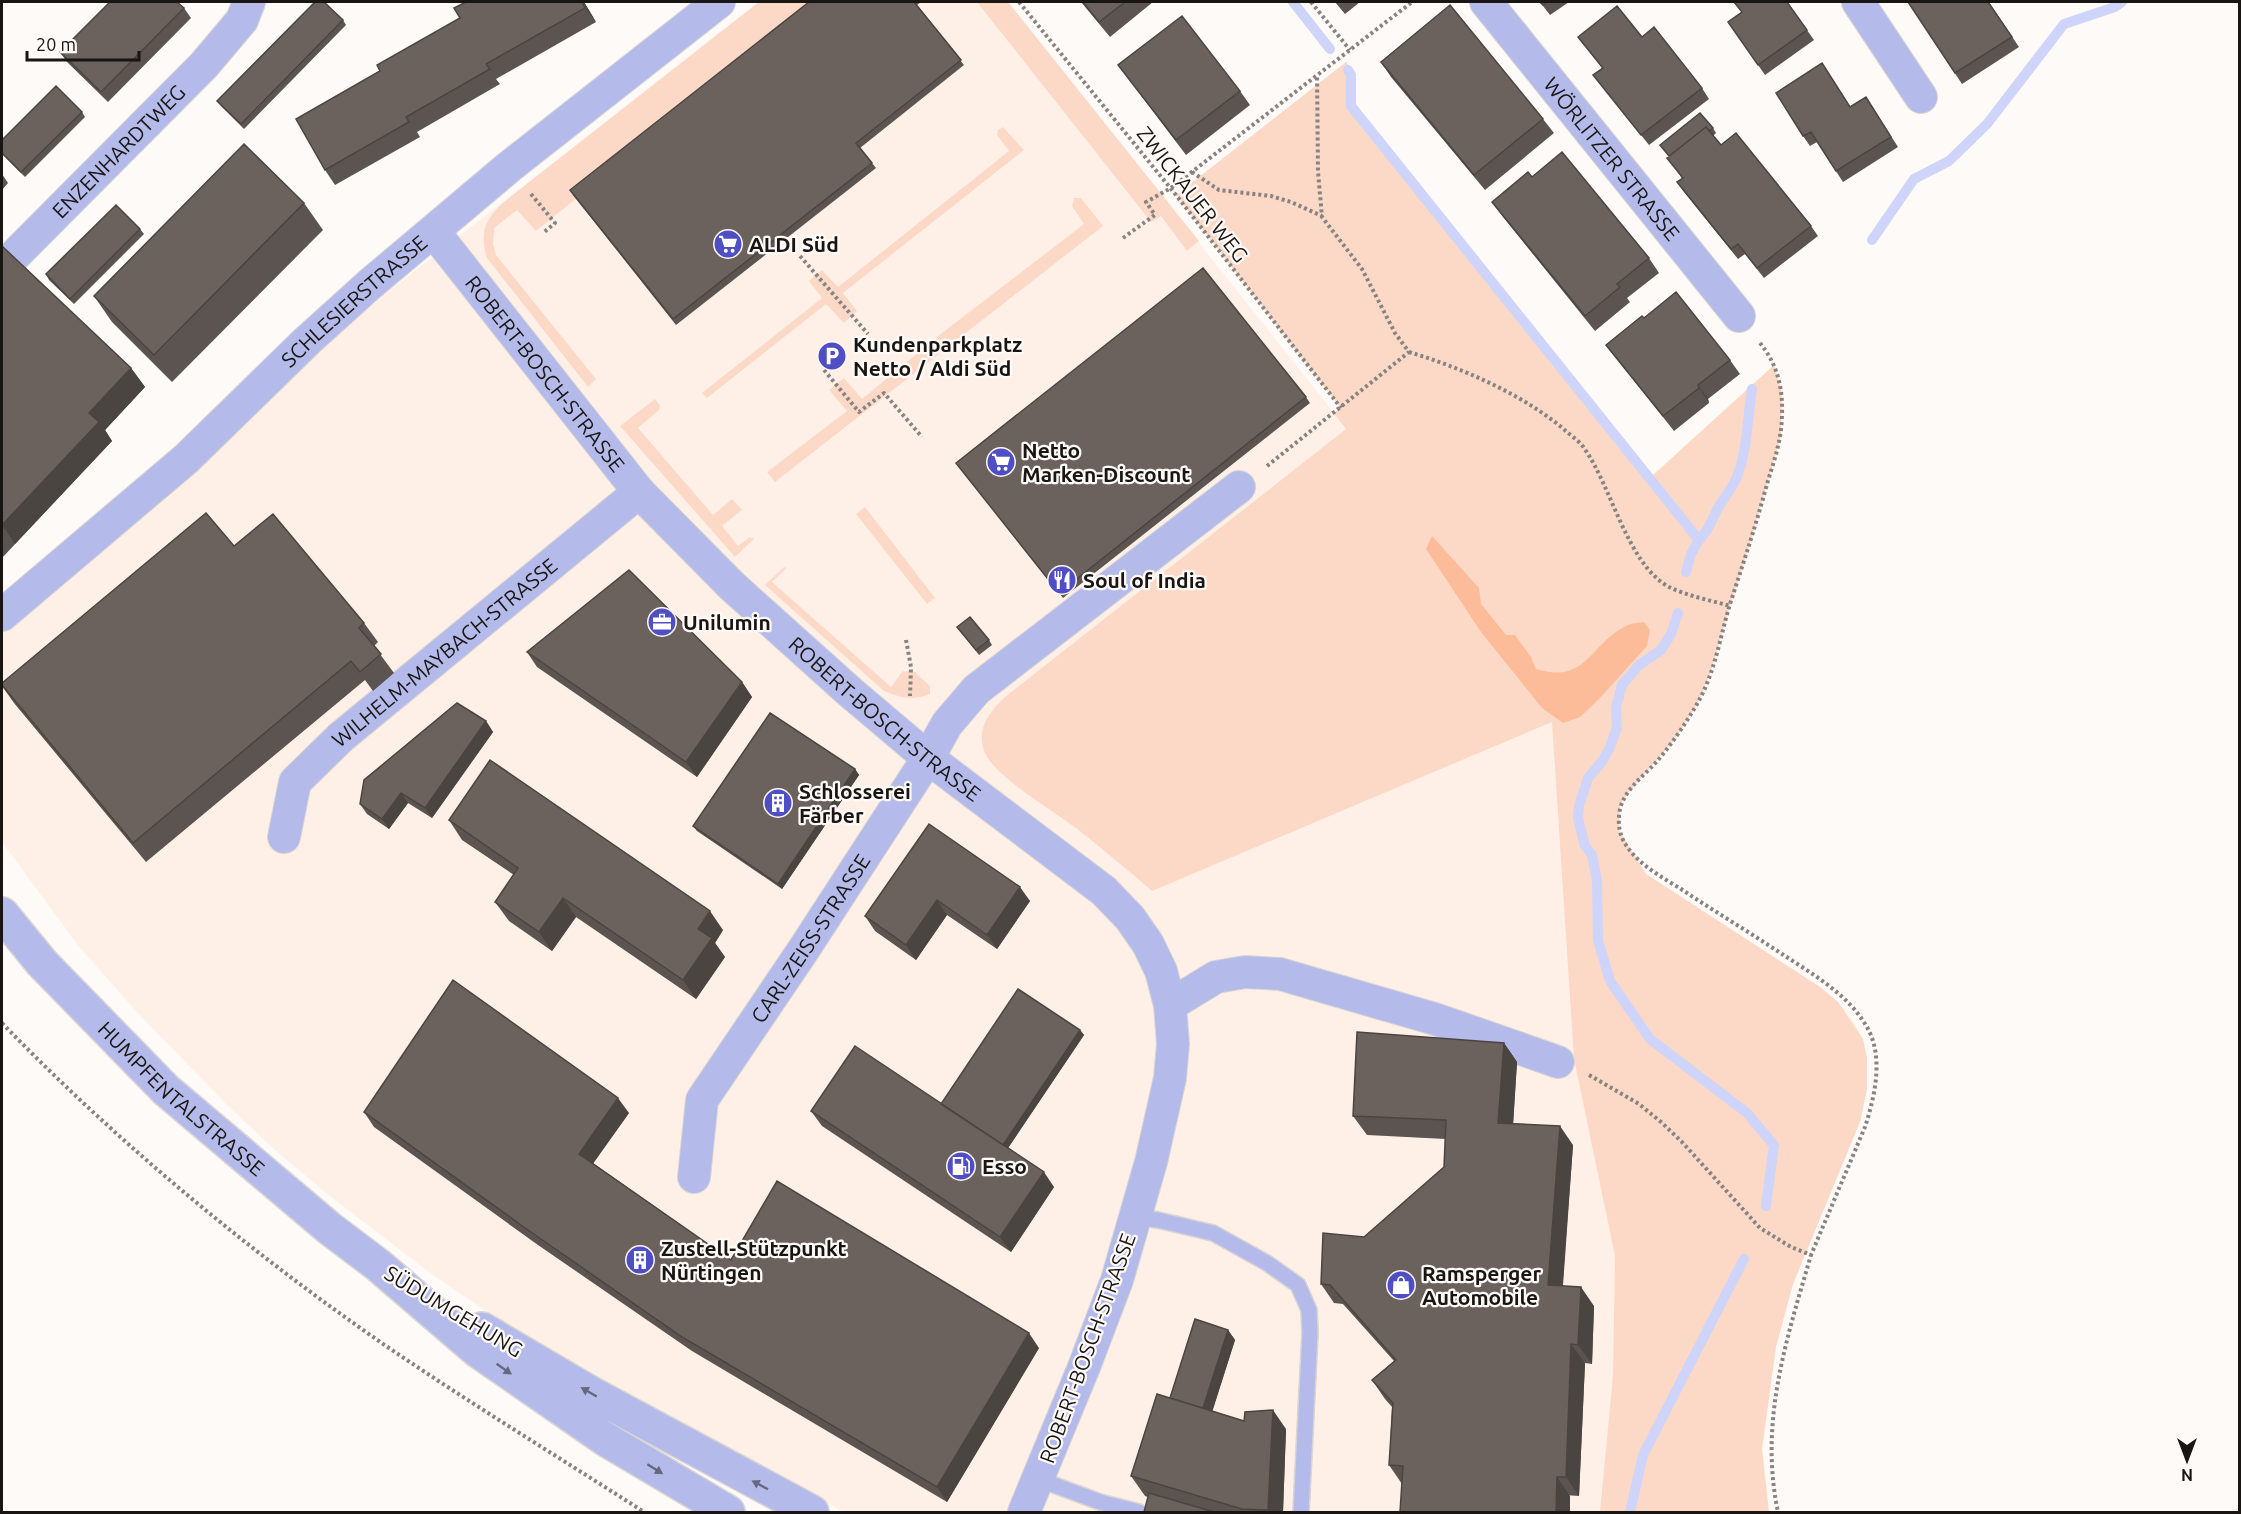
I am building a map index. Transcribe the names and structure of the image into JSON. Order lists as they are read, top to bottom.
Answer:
{
  "streets": {
    "street": [
      "ENZENHARDTWEG",
      "WÖRLITZER STRASSE",
      "SCHLESIERSTRASSE",
      "ROBERT-BOSCH-STRASSE",
      "WILHELM-MAYBACH-STRASSE",
      "CARL-ZEISS-STRASSE",
      "HUMPFENTALSTRASSE",
      "SÜDUMGEHUNG"
    ],
    "path": ["ZWICKAUER WEG"]
  },
  "crossings": [
    ["SCHLESIERSTRASSE", "ROBERT-BOSCH-STRASSE"],
    ["ROBERT-BOSCH-STRASSE", "WILHELM-MAYBACH-STRASSE"],
    ["ROBERT-BOSCH-STRASSE", "CARL-ZEISS-STRASSE"],
    ["HUMPFENTALSTRASSE", "SÜDUMGEHUNG"]
  ],
  "places": {
    "supermarket": ["ALDI Süd", "Netto Marken-Discount"],
    "parking": ["Kundenparkplatz Netto / Aldi Süd"],
    "restaurant": ["Soul of India"],
    "office": ["Unilumin"],
    "building": ["Schlosserei Färber", "Zustell-Stützpunkt Nürtingen"],
    "fuel station": ["Esso"],
    "shop": ["Ramsperger Automobile"]
  },
  "scale_bar": "20 m",
  "north": "bottom"
}
